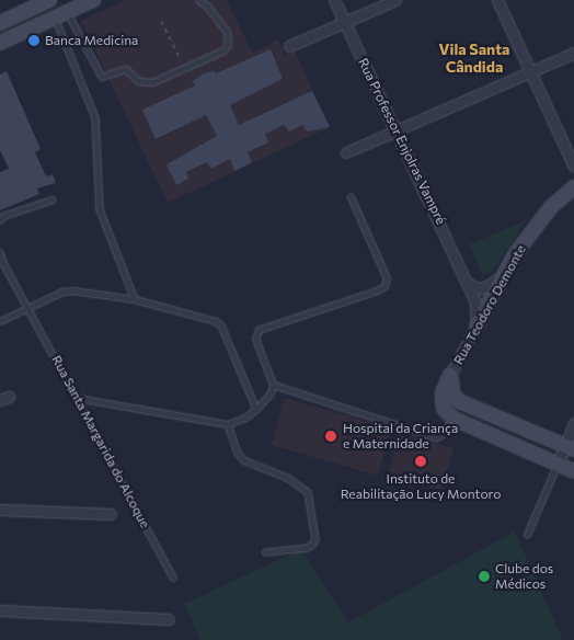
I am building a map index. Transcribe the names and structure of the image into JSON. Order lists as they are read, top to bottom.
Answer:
{
  "streets": {
    "street": ["Rua Professor Enjolras Vampré", "Rua Teodoro Demonte"],
    "lane": ["Rua Santa Margarida do Alcoque"]
  },
  "crossings": [
    ["Rua Professor Enjolras Vampré", "Rua Teodoro Demonte"]
  ],
  "districts": ["Vila Santa Cândida"],
  "places": [
    "Banca Medicina",
    "Hospital da Criança e Maternidade",
    "Instituto de Reabilitação Lucy Montoro",
    "Clube dos Médicos"
  ]
}
